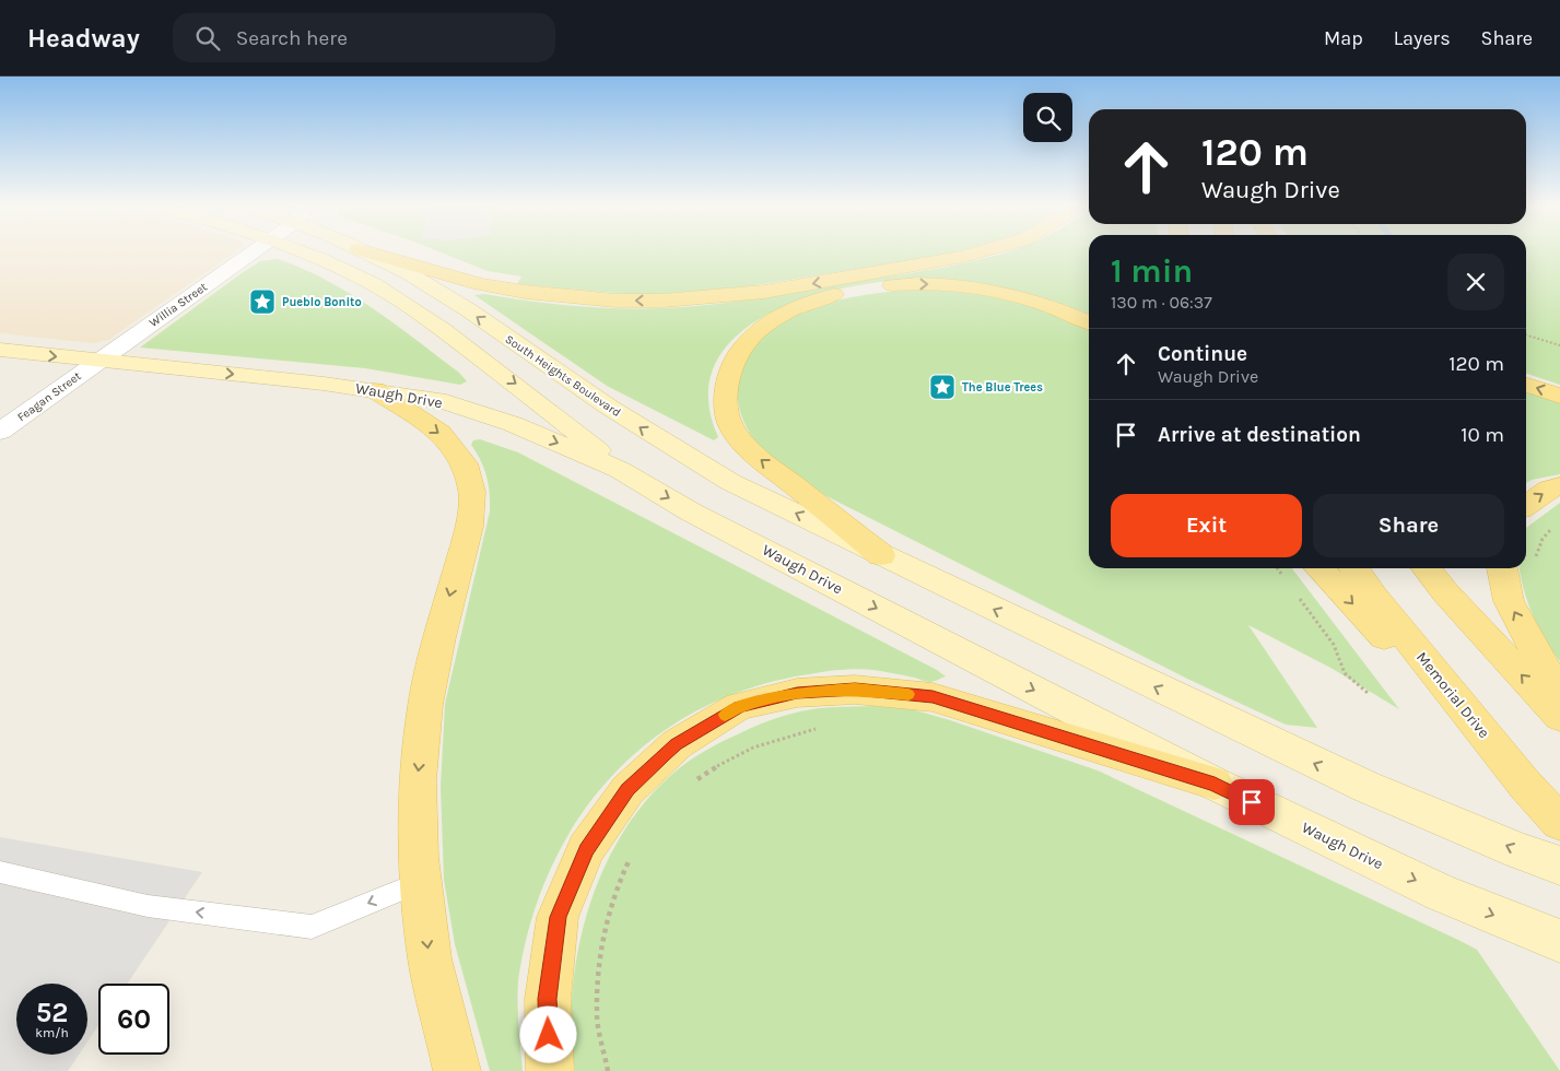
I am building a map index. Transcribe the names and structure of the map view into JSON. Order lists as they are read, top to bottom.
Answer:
{
  "streets": {
    "main road": ["South Heights Boulevard", "Waugh Drive", "Memorial Drive"],
    "street": ["Willia Street", "Feagan Street"]
  },
  "crossings": [
    ["Willia Street", "Waugh Drive"],
    ["Willia Street", "Feagan Street"],
    ["Waugh Drive", "Feagan Street"]
  ],
  "places": {
    "place": ["Pueblo Bonito", "The Blue Trees"]
  },
  "page": {
    "header": "Headway",
    "search": "Search here",
    "nav": ["Map", "Layers", "Share"],
    "turn": ["120 m", "Waugh Drive"],
    "heading": ["1 min", "130 m · 06:37"],
    "list": [
      {
        "name": "Continue",
        "note": "Waugh Drive",
        "value": "120 m"
      },
      {
        "name": "Arrive at destination",
        "value": "10 m"
      }
    ],
    "buttons": ["Exit", "Share"],
    "speed": "52 km/h",
    "limit": "60"
  }
}
